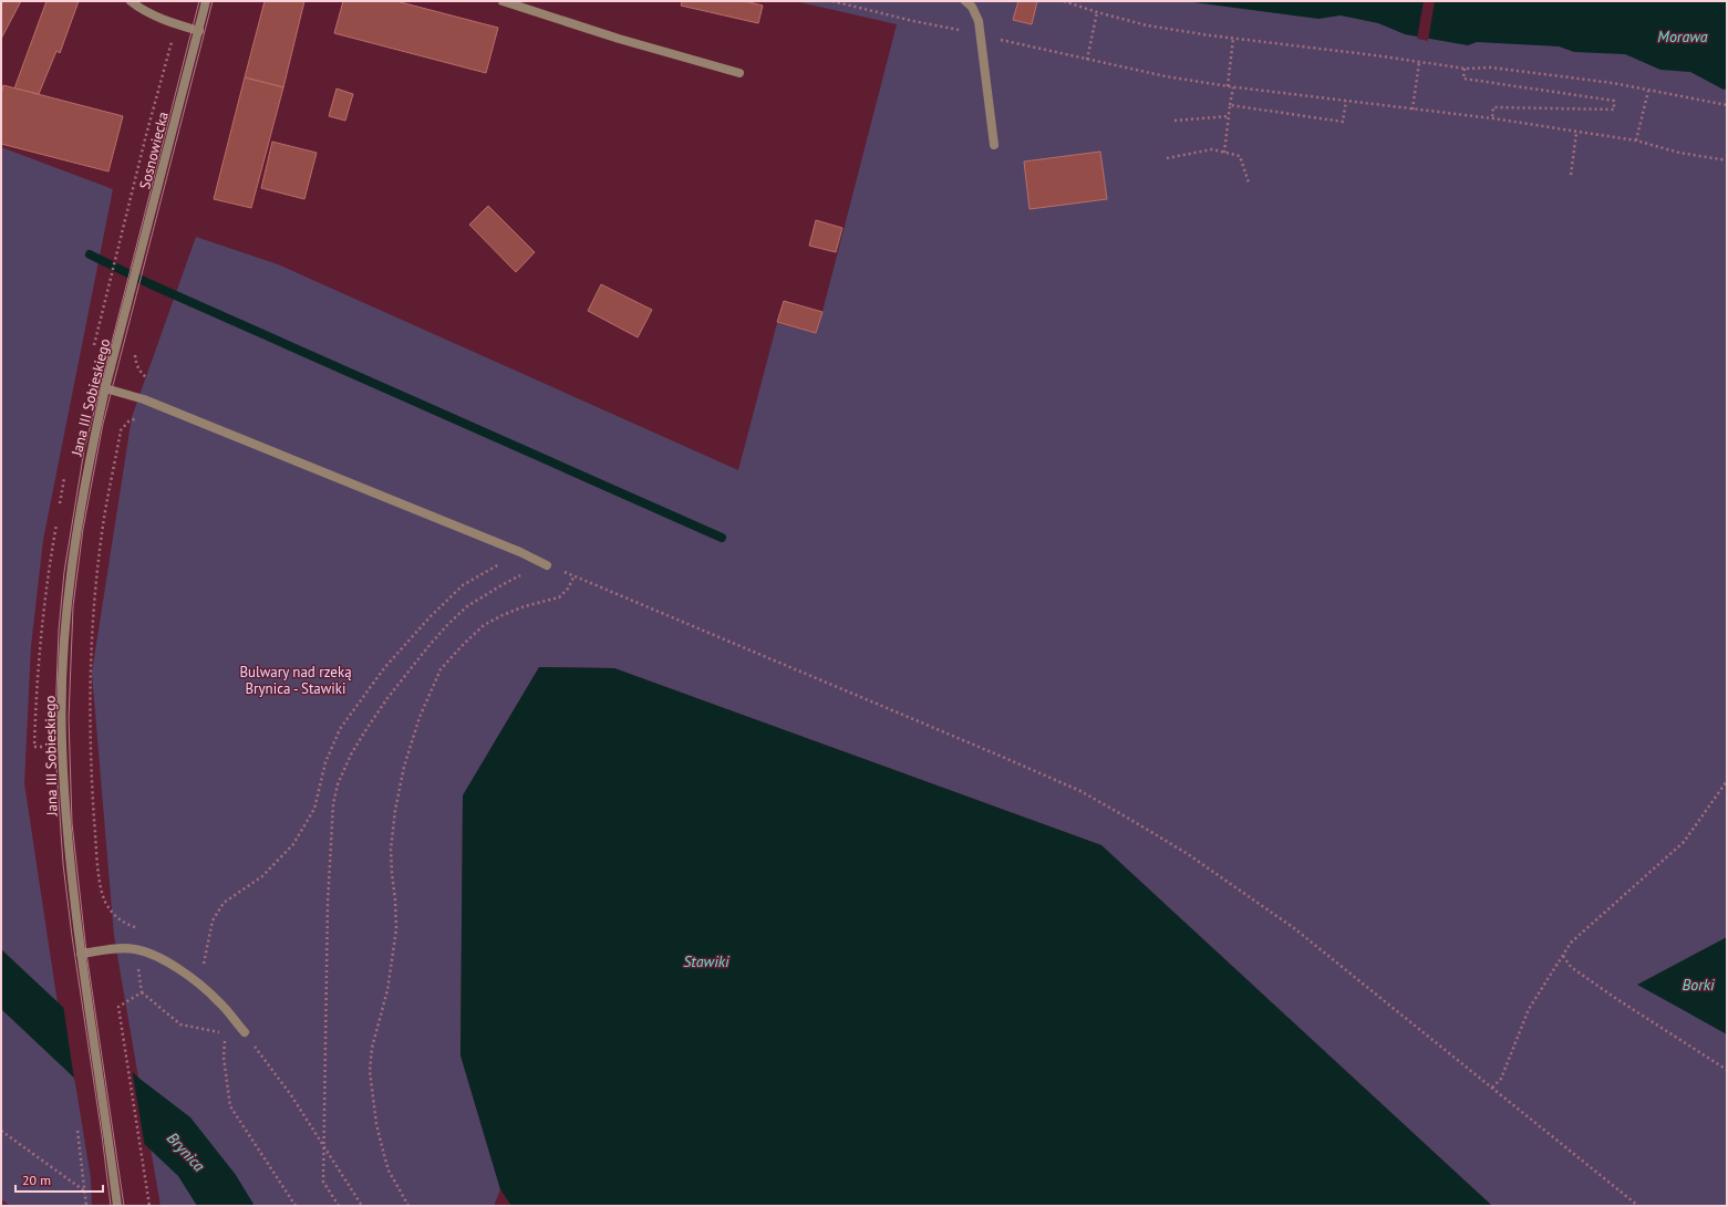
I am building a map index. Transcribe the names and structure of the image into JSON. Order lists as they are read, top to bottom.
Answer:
{
  "streets": {
    "street": ["Sosnowiecka", "Jana III Sobieskiego"]
  },
  "crossings": [
    ["Sosnowiecka", "Jana III Sobieskiego"]
  ],
  "water": [
    "Morawa",
    "Stawiki",
    "Borki",
    "Brynica"
  ],
  "parks": ["Bulwary nad rzeką Brynica - Stawiki"],
  "scale_bar": "20 m"
}
